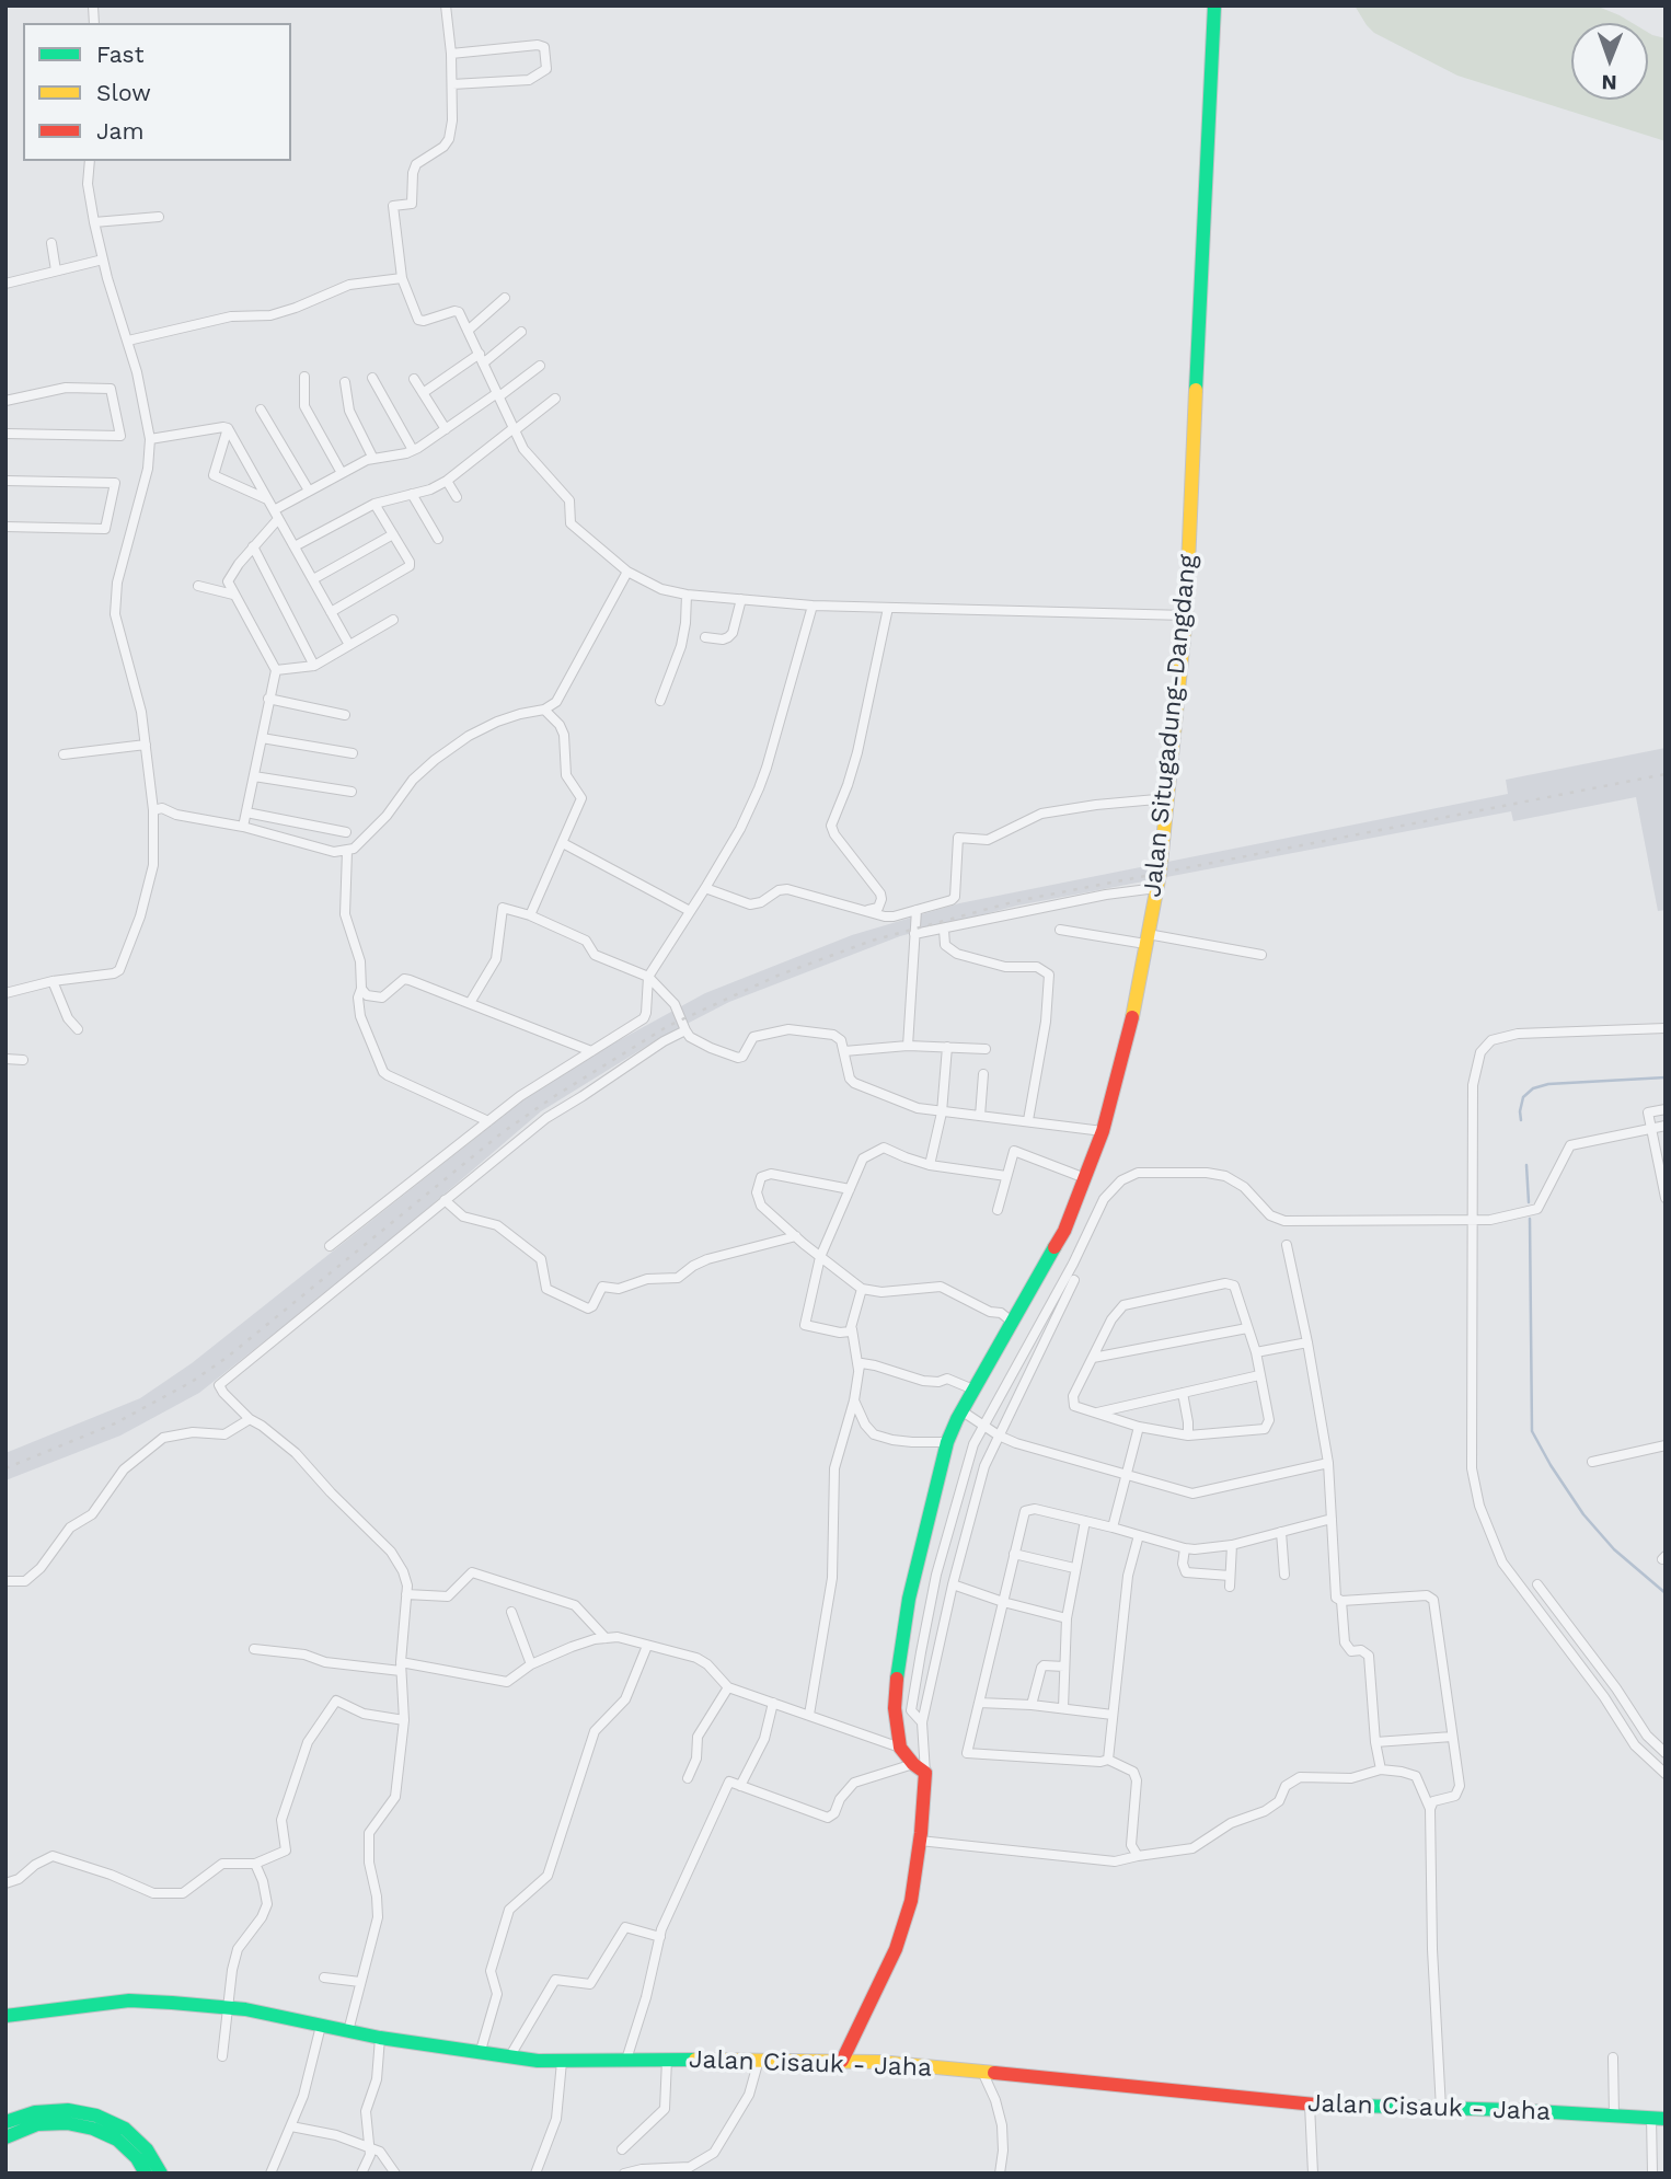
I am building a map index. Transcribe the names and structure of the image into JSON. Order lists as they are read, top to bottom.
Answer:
{
  "streets": {
    "main road": ["Jalan Situgadung-Dangdang", "Jalan Cisauk - Jaha"]
  },
  "legend": ["Fast", "Slow", "Jam"],
  "north": "bottom"
}
